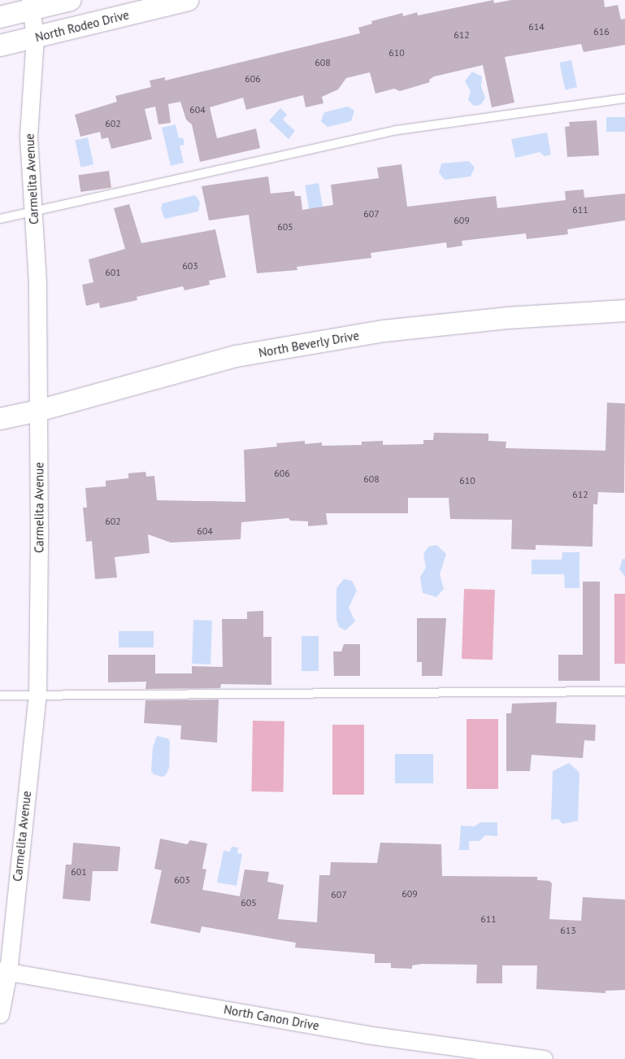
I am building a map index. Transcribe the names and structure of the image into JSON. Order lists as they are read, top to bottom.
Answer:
{
  "streets": {
    "street": [
      "North Rodeo Drive",
      "Carmelita Avenue",
      "North Beverly Drive",
      "North Canon Drive"
    ]
  },
  "crossings": [
    ["North Rodeo Drive", "Carmelita Avenue"],
    ["Carmelita Avenue", "North Beverly Drive"],
    ["Carmelita Avenue", "North Canon Drive"]
  ],
  "house_numbers": [
    "614",
    "616",
    "612",
    "610",
    "608",
    "606",
    "604",
    "602",
    "611",
    "607",
    "609",
    "605",
    "603",
    "601",
    "606",
    "608",
    "610",
    "612",
    "602",
    "604",
    "601",
    "603",
    "609",
    "607",
    "605",
    "611",
    "613"
  ]
}
